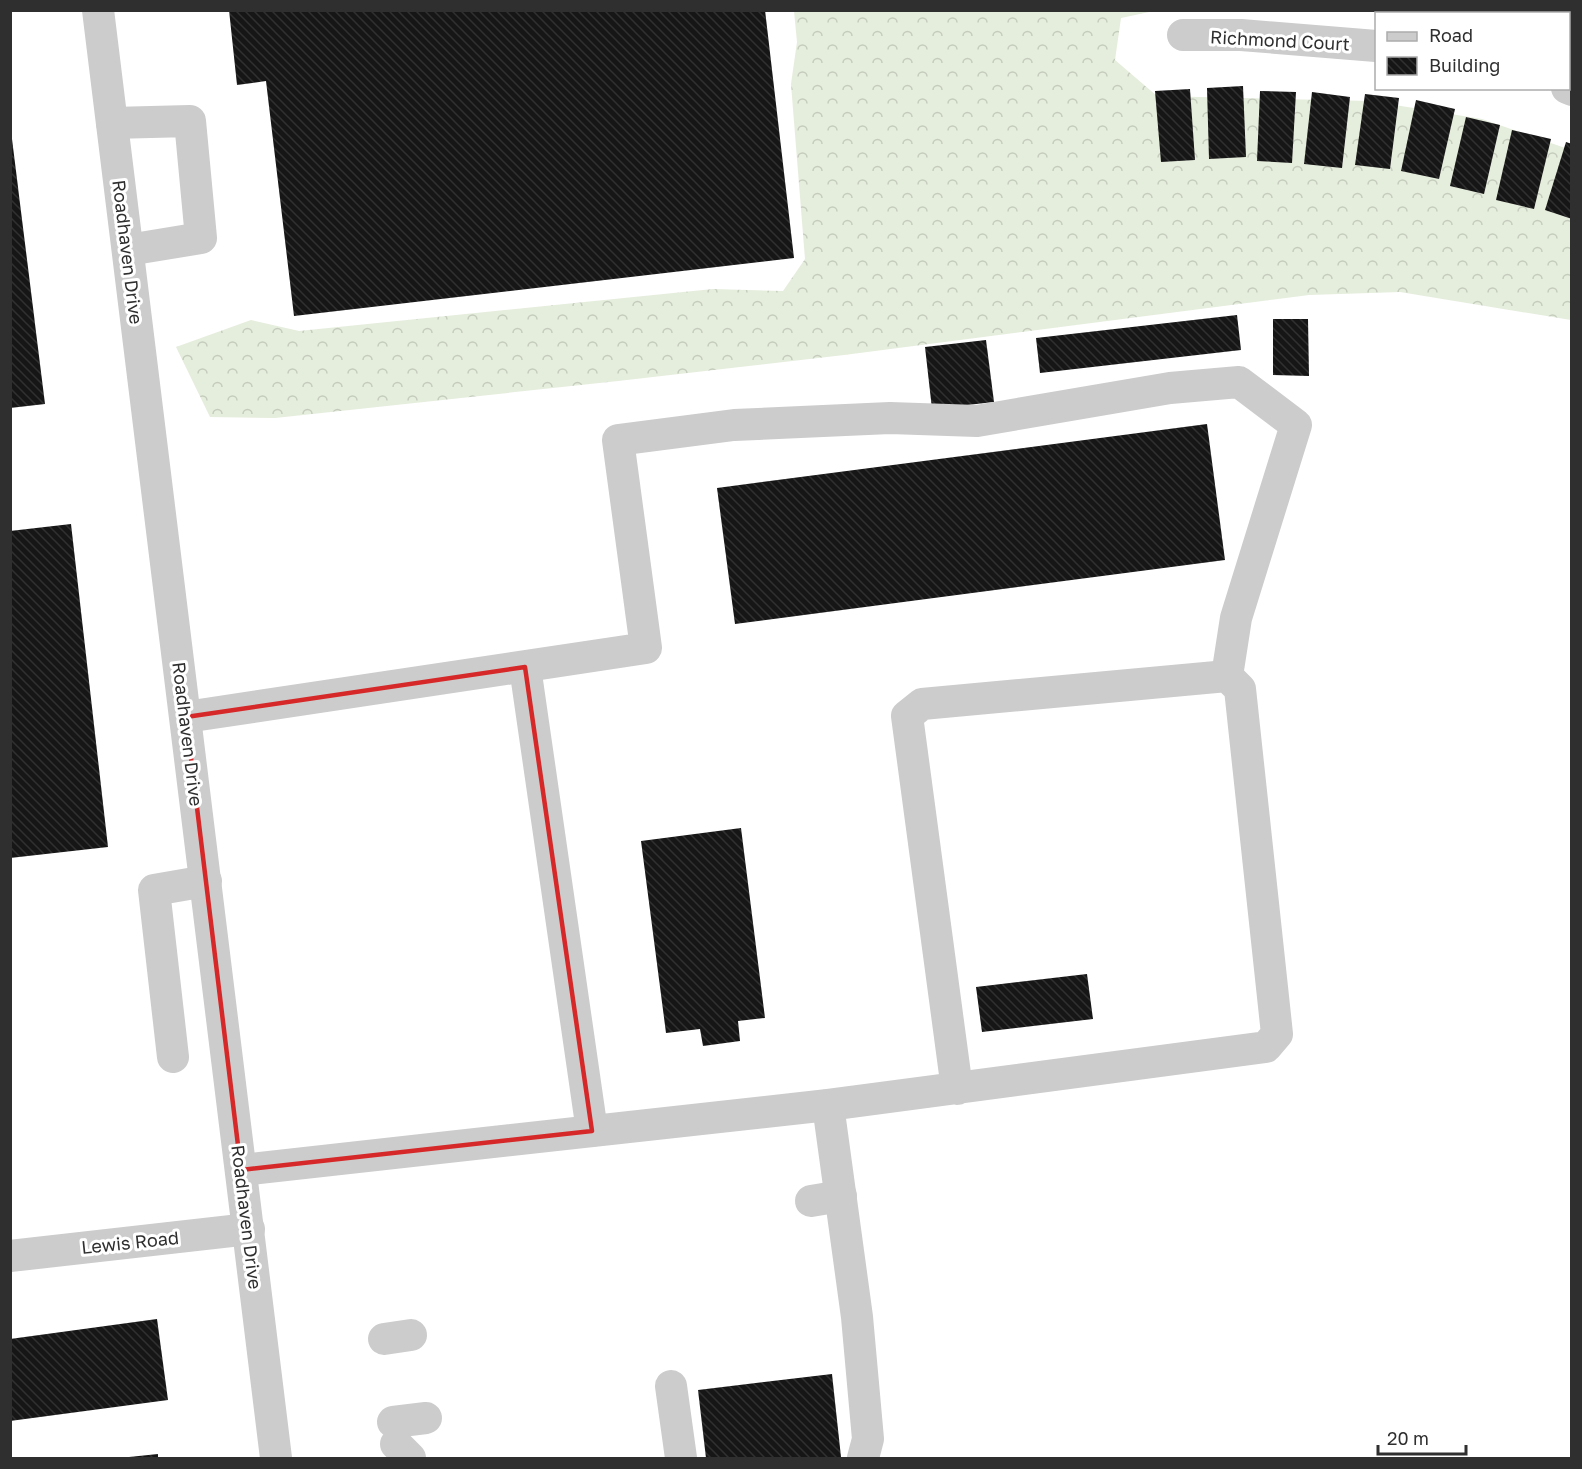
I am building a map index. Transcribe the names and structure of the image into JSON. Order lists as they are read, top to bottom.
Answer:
{
  "streets": {
    "street": ["Richmond Court", "Roadhaven Drive", "Lewis Road"]
  },
  "crossings": [
    ["Roadhaven Drive", "Lewis Road"]
  ],
  "legend": ["Road", "Building"],
  "scale_bar": "20 m"
}
